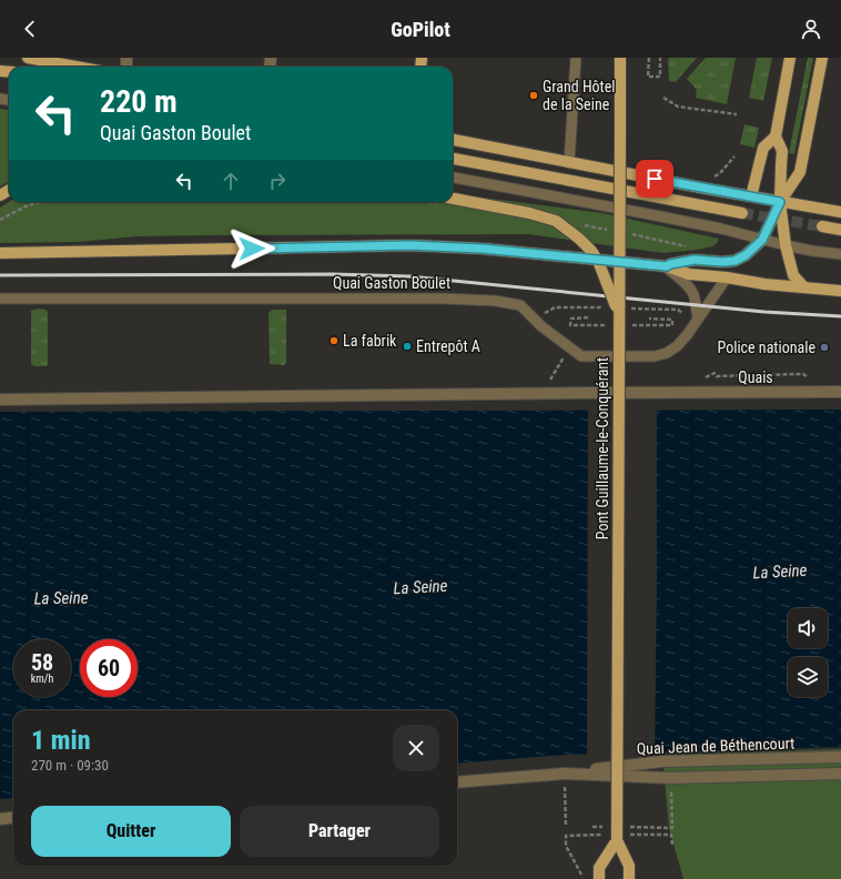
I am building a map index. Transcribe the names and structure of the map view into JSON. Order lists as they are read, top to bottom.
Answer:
{
  "streets": {
    "main road": ["Pont Guillaume-le-Conquérant"],
    "street": ["Quais", "Quai Jean de Béthencourt"],
    "lane": ["Quai Gaston Boulet"]
  },
  "water": ["La Seine"],
  "places": [
    "Grand Hôtel de la Seine",
    "La fabrik",
    "Entrepôt A",
    "Police nationale"
  ],
  "page": {
    "header": "GoPilot",
    "turn": ["220 m", "Quai Gaston Boulet"],
    "speed": "58 km/h",
    "limit": "60",
    "heading": ["1 min", "270 m · 09:30"],
    "buttons": ["Quitter", "Partager"]
  }
}
